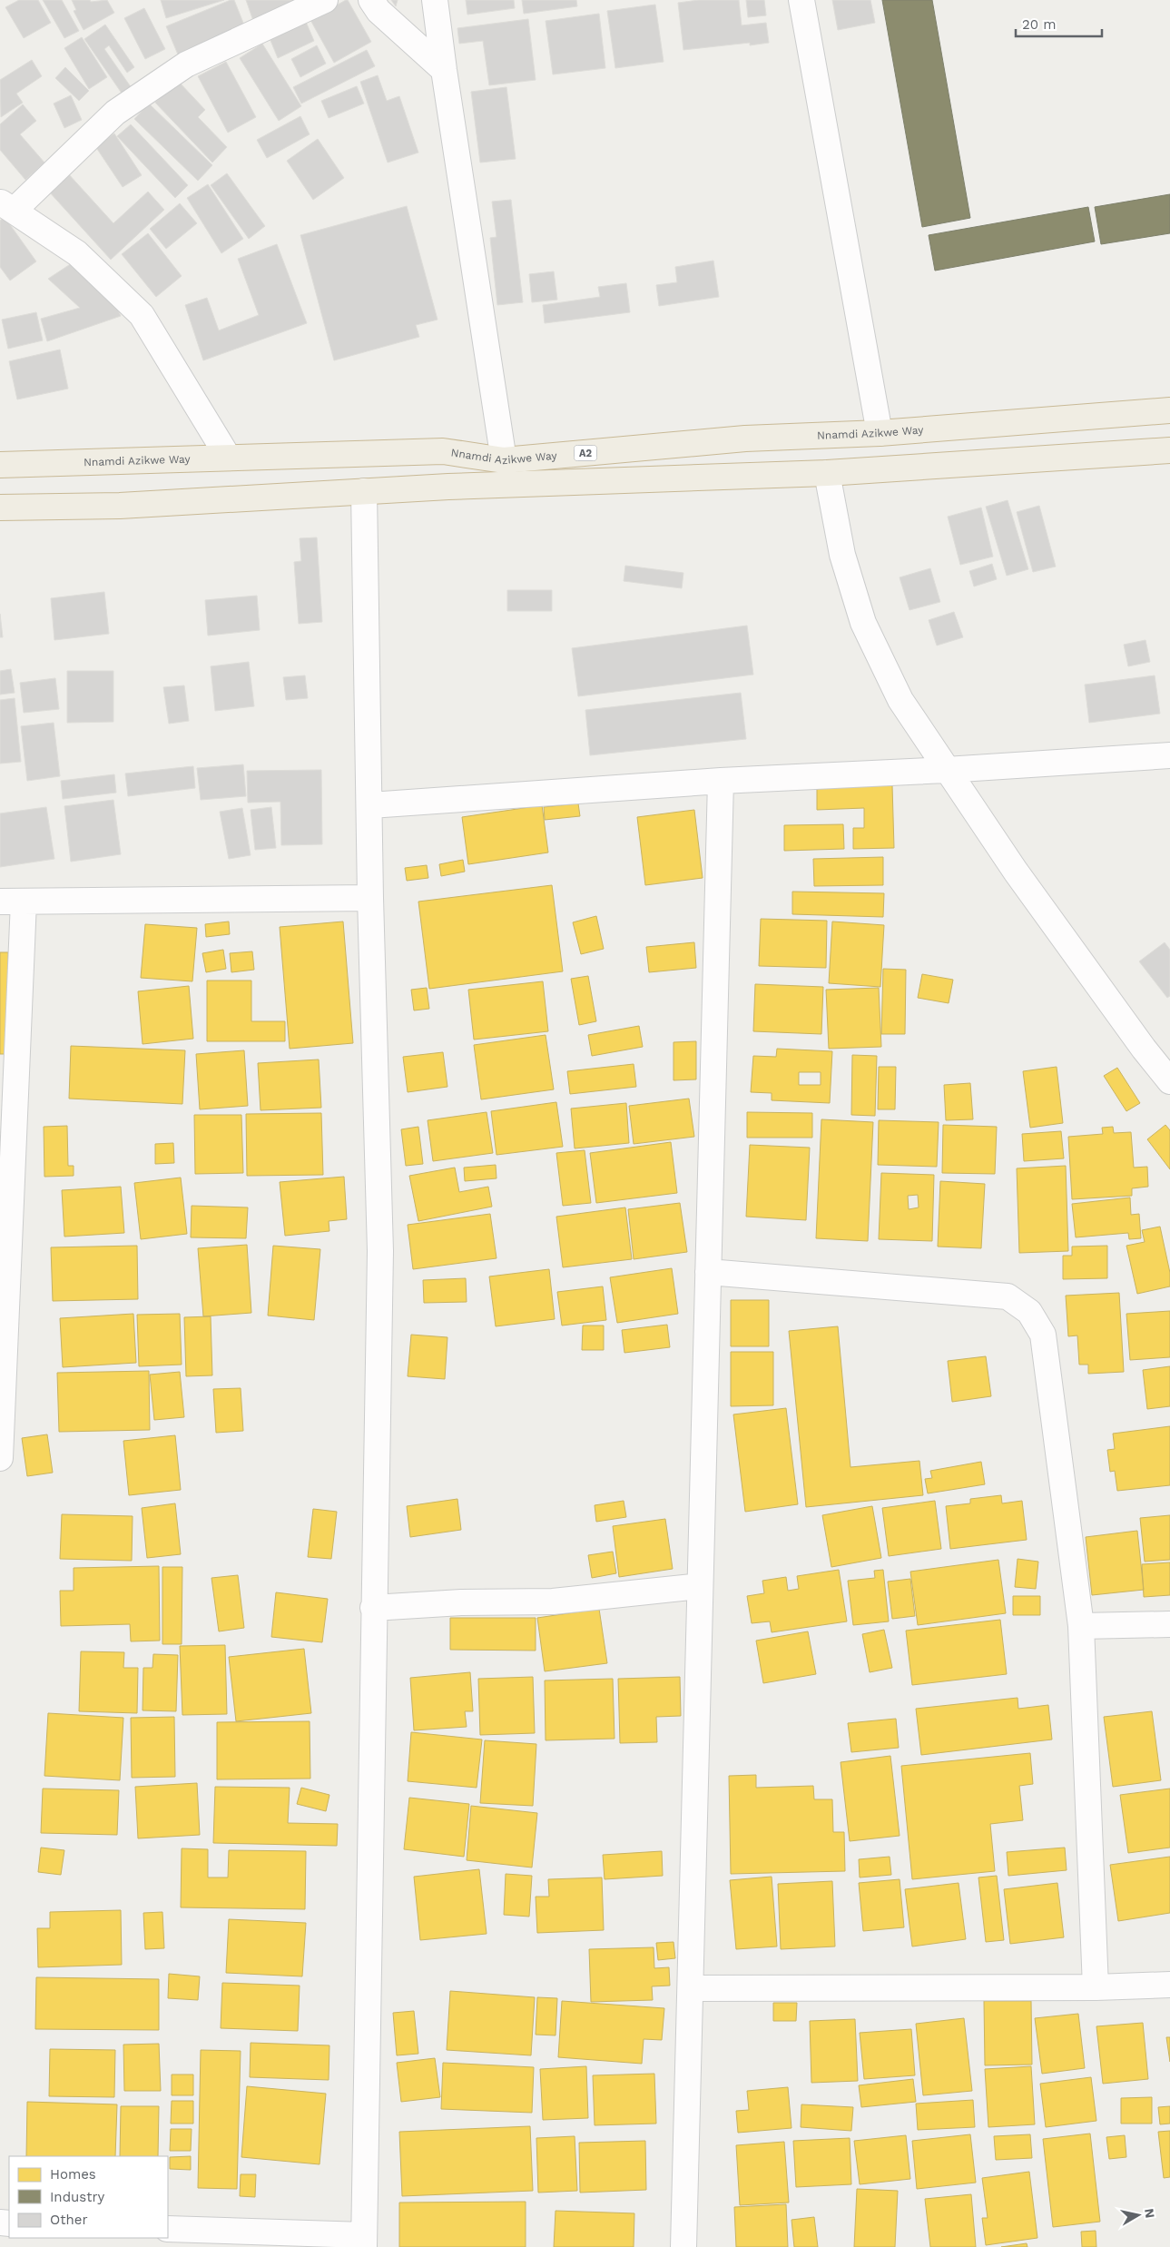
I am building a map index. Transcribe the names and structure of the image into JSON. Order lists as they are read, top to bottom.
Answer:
{
  "streets": {
    "highway": ["Nnamdi Azikwe Way", "A2"]
  },
  "legend": ["Homes", "Industry", "Other"],
  "scale_bar": "20 m",
  "north": "right"
}
